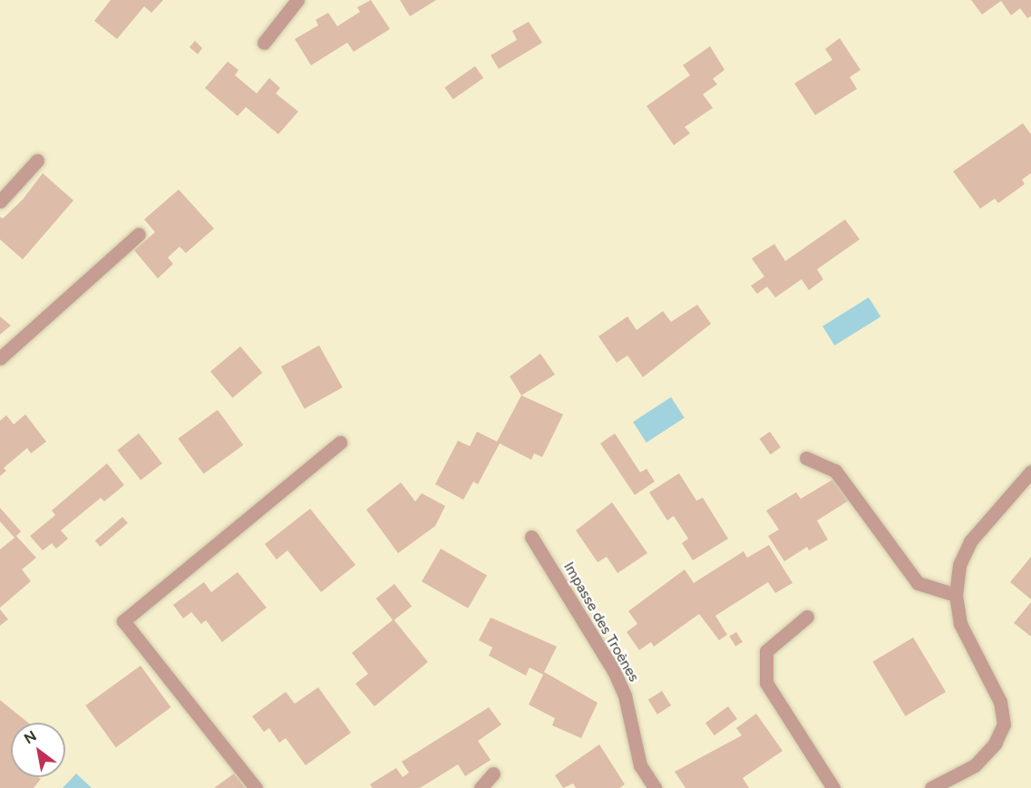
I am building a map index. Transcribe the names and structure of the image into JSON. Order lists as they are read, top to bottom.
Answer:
{
  "streets": {
    "street": ["Impasse des Troènes"]
  },
  "north": "top left"
}
